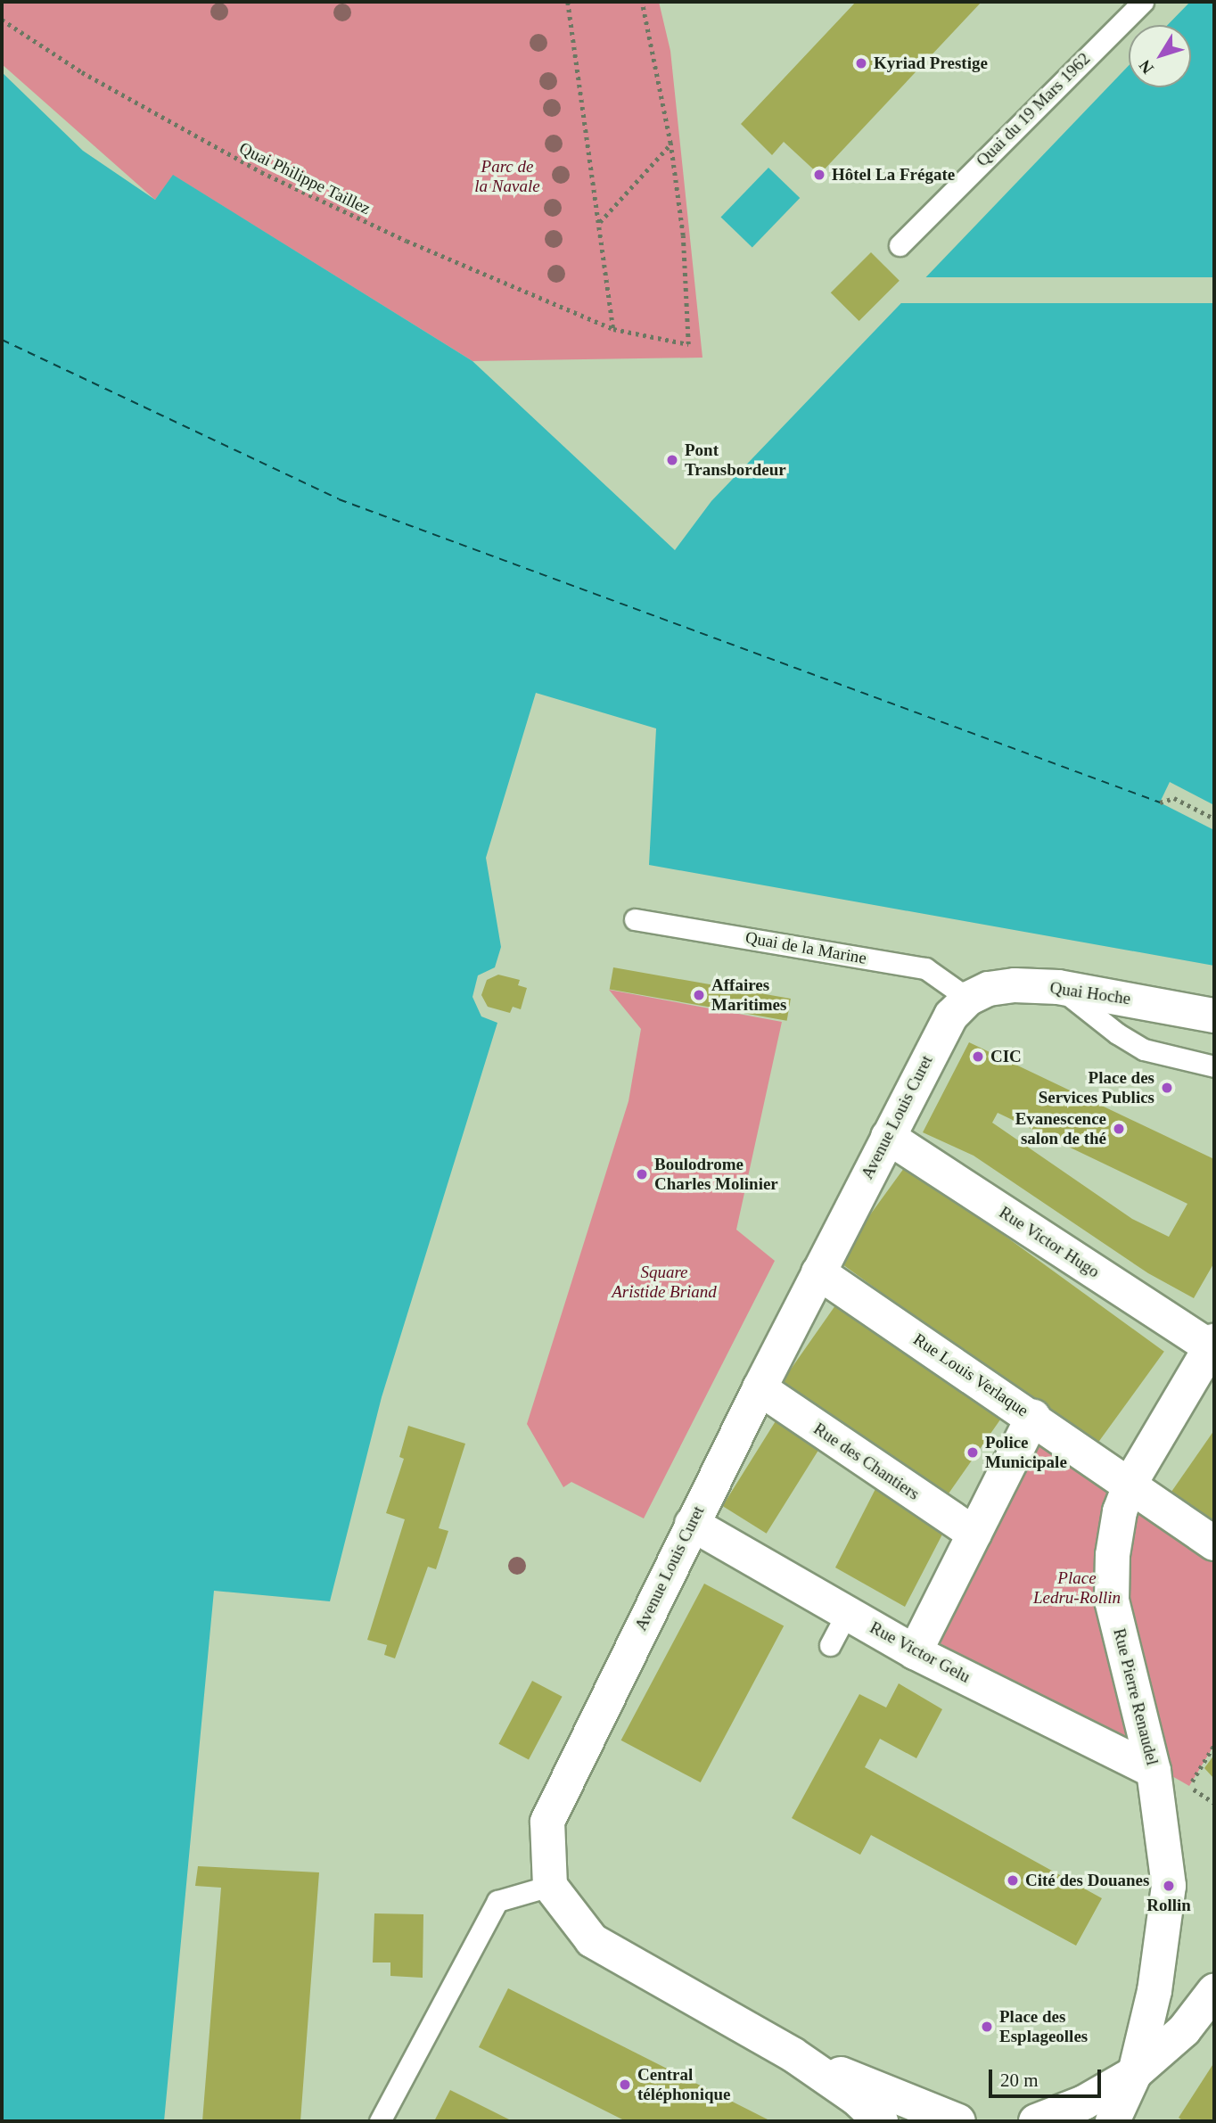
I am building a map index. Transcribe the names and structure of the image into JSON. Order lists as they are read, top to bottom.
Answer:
{
  "streets": {
    "main road": [
      "Quai Hoche",
      "Avenue Louis Curet",
      "Rue Victor Hugo",
      "Rue Louis Verlaque",
      "Rue des Chantiers",
      "Rue Victor Gelu",
      "Rue Pierre Renaudel"
    ],
    "lane": ["Quai du 19 Mars 1962", "Quai de la Marine"],
    "path": ["Quai Philippe Taillez"]
  },
  "crossings": [
    ["Quai de la Marine", "Quai Hoche"],
    ["Quai de la Marine", "Avenue Louis Curet"],
    ["Quai Hoche", "Avenue Louis Curet"],
    ["Avenue Louis Curet", "Rue Victor Hugo"],
    ["Avenue Louis Curet", "Rue Louis Verlaque"],
    ["Avenue Louis Curet", "Rue des Chantiers"],
    ["Avenue Louis Curet", "Rue Victor Gelu"],
    ["Rue Victor Hugo", "Rue Pierre Renaudel"],
    ["Rue Louis Verlaque", "Rue Pierre Renaudel"],
    ["Rue Victor Gelu", "Rue Pierre Renaudel"]
  ],
  "parks": ["Parc de la Navale", "Square Aristide Briand", "Place Ledru-Rollin"],
  "places": [
    "Kyriad Prestige",
    "Hôtel La Frégate",
    "Pont Transbordeur",
    "Affaires Maritimes",
    "CIC",
    "Place des Services Publics",
    "Evanescence salon de thé",
    "Boulodrome Charles Molinier",
    "Police Municipale",
    "Cité des Douanes",
    "Rollin",
    "Place des Esplageolles",
    "Central téléphonique"
  ],
  "scale_bar": "20 m",
  "north": "bottom left"
}
